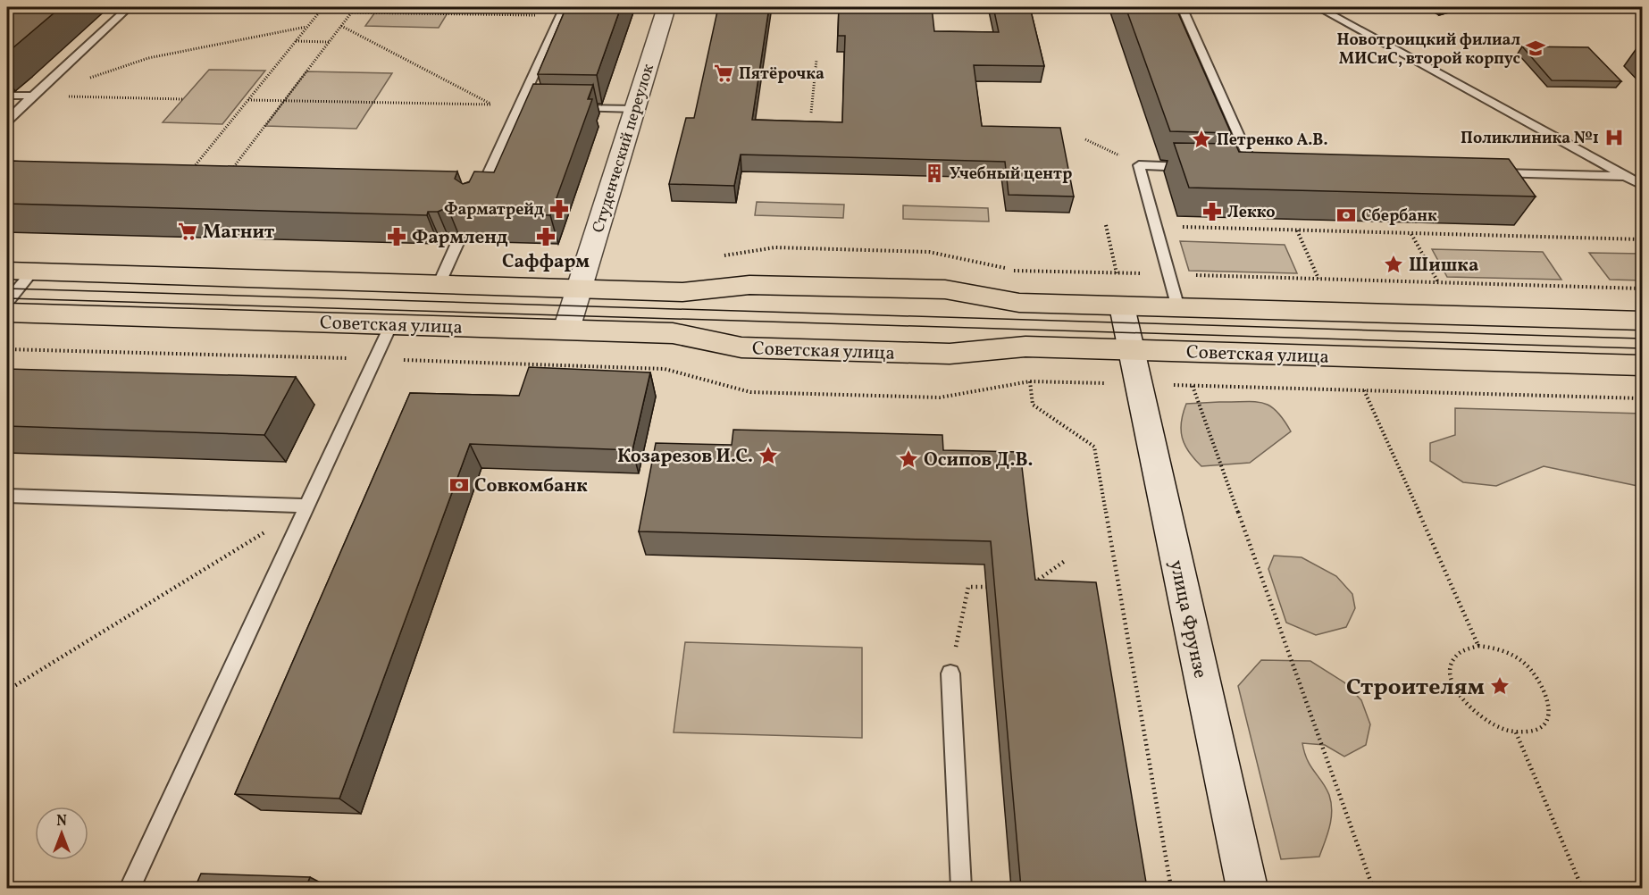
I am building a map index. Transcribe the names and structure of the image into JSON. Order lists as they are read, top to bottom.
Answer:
{
  "streets": {
    "main road": ["Советская улица"],
    "street": ["Студенческий переулок", "улица Фрунзе"]
  },
  "crossings": [
    ["Студенческий переулок", "Советская улица"],
    ["Советская улица", "улица Фрунзе"]
  ],
  "places": {
    "school or university": ["Новотроицкий филиал МИСиС, второй корпус"],
    "supermarket": ["Пятёрочка", "Магнит"],
    "hospital": ["Поликлиника №1"],
    "place": [
      "Петренко А.В.",
      "Шишка",
      "Козарезов И.С.",
      "Осипов Д.В.",
      "Строителям"
    ],
    "building": ["Учебный центр"],
    "pharmacy": [
      "Фарматрейд",
      "Лекко",
      "Фармленд",
      "Саффарм"
    ],
    "bank": ["Сбербанк", "Совкомбанк"]
  },
  "north": "top"
}
